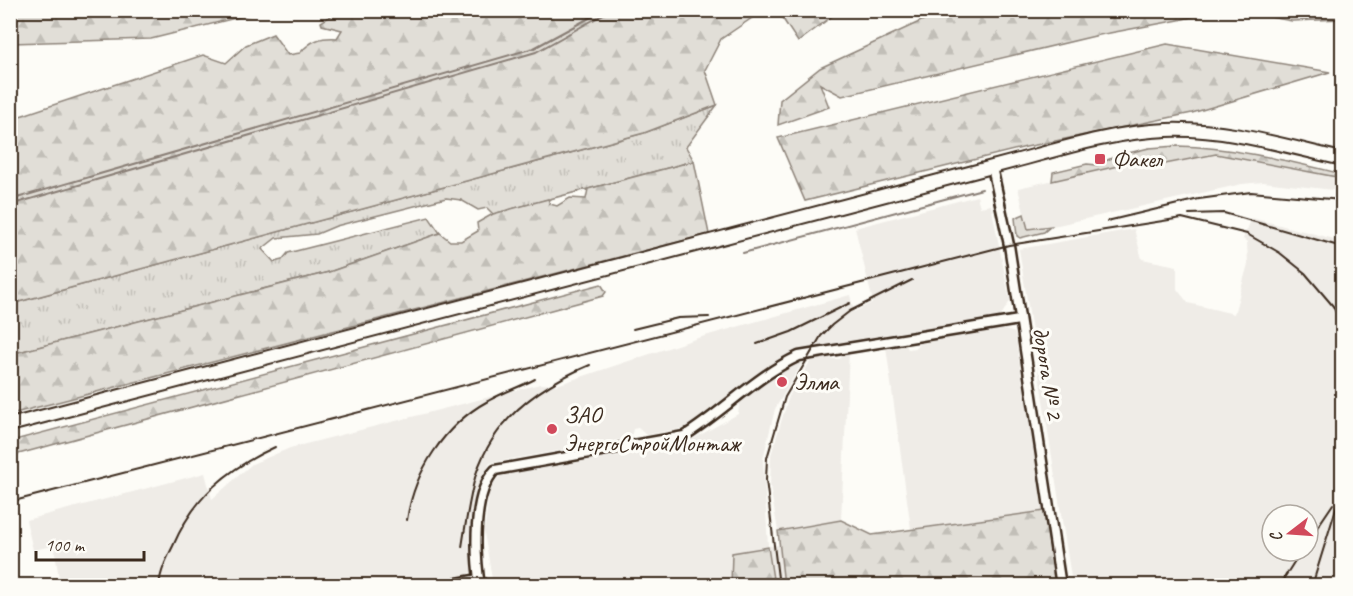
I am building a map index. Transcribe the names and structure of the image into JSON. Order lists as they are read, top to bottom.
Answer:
{
  "streets": {
    "street": ["дорога № 2"]
  },
  "places": {
    "transit": ["Факел"],
    "other": ["Элма", "ЗАО ЭнергоСтройМонтаж"]
  },
  "scale_bar": "100 m",
  "north": "left"
}
